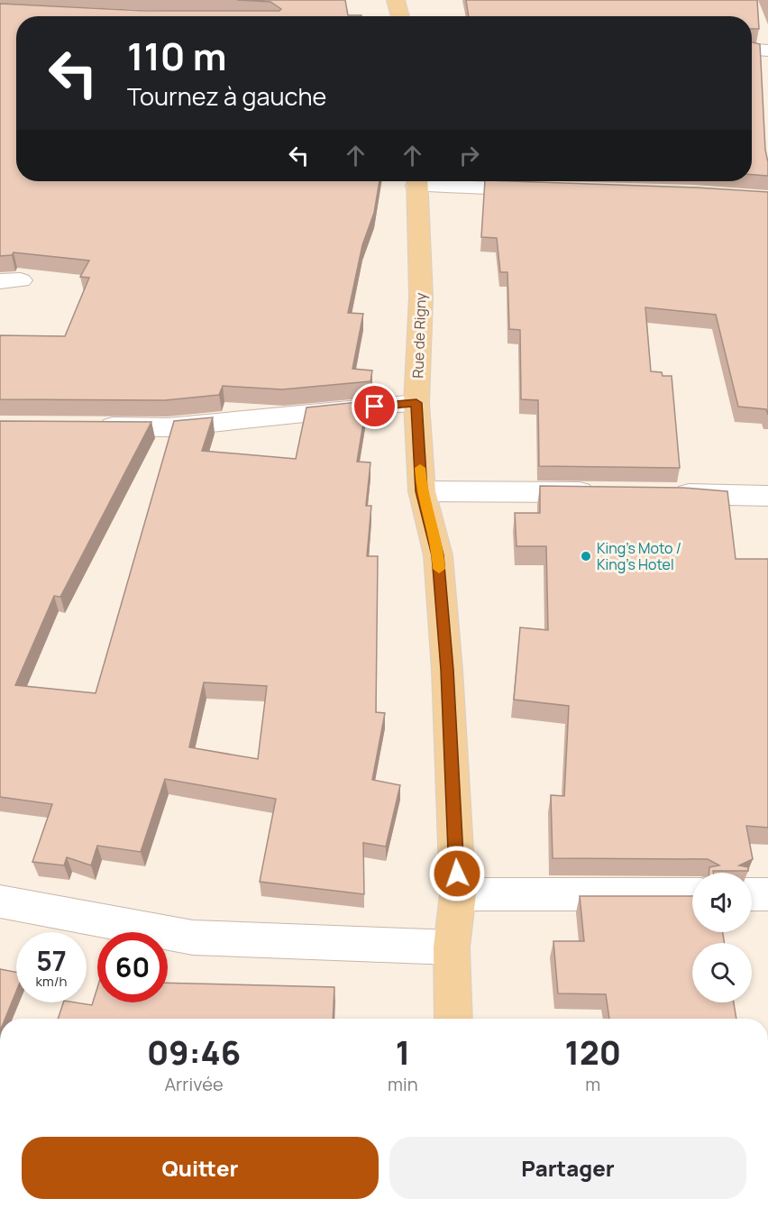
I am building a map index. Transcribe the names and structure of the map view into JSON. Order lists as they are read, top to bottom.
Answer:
{
  "streets": {
    "main road": ["Rue de Rigny"]
  },
  "places": ["King's Moto / King's Hotel"],
  "page": {
    "turn": ["110 m", "Tournez à gauche"],
    "speed": "57 km/h",
    "limit": "60",
    "eta": [
      "09:46",
      "Arrivée",
      "1",
      "min",
      "120",
      "m"
    ],
    "buttons": ["Quitter", "Partager"]
  }
}
